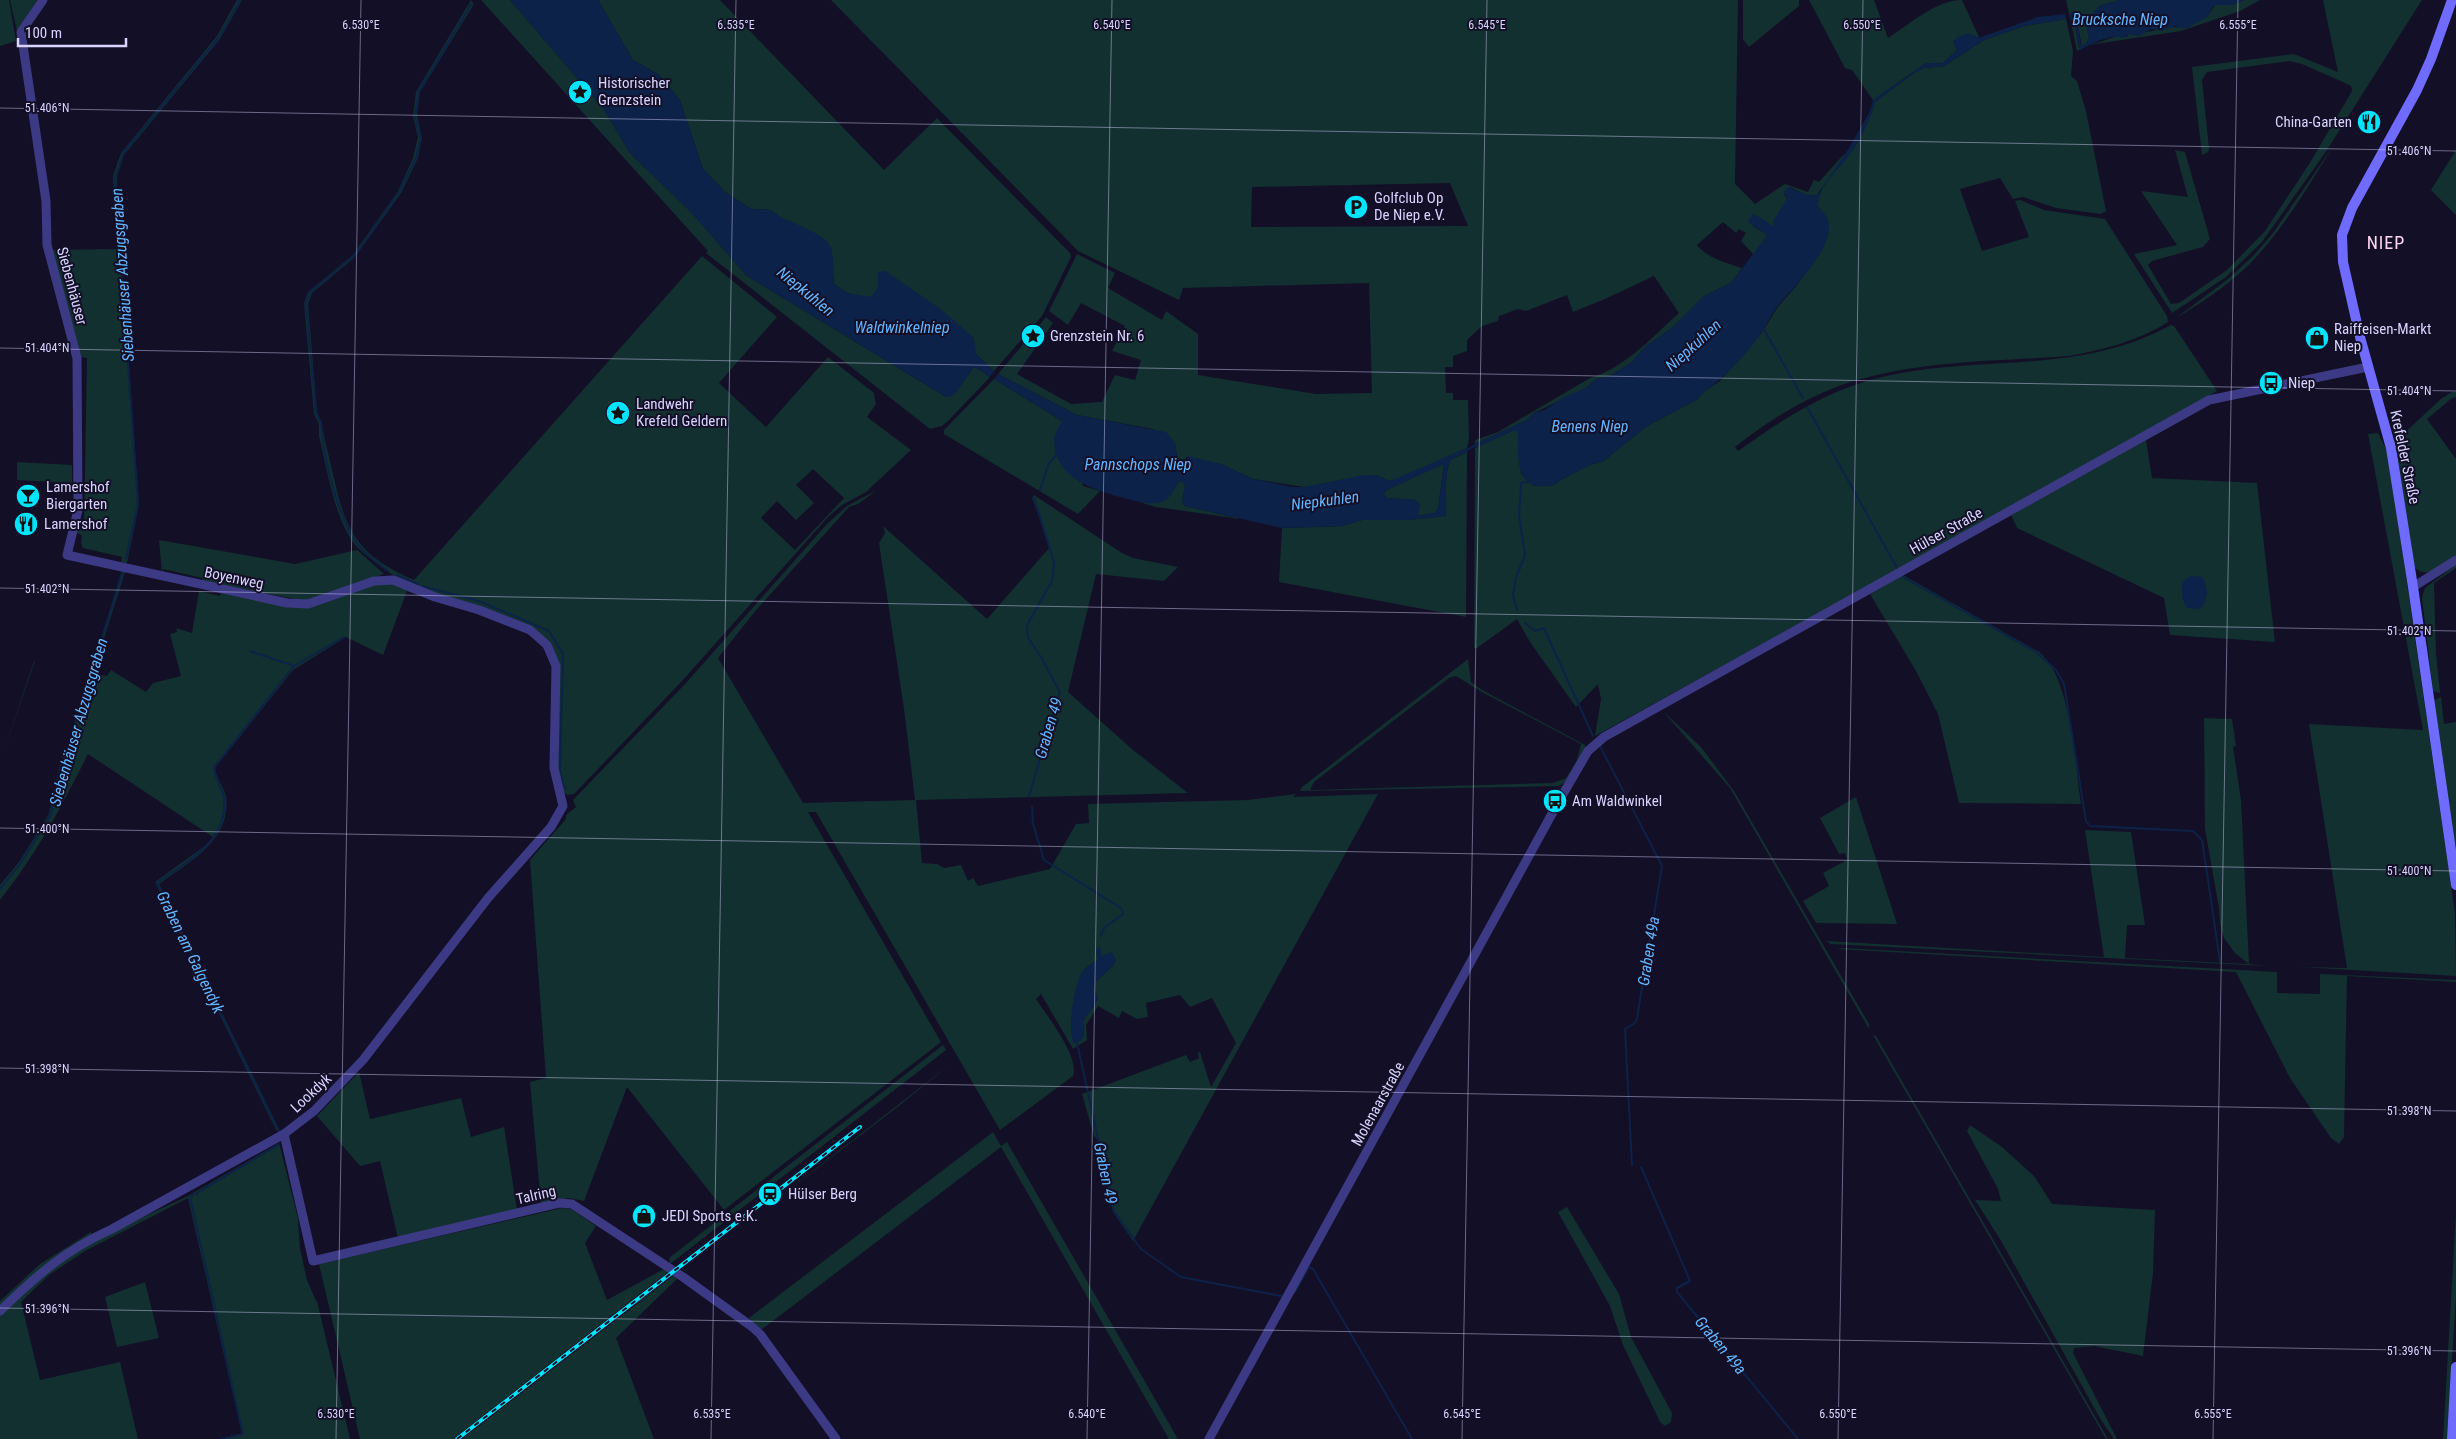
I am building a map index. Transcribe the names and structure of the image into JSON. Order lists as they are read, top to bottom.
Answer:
{
  "streets": {
    "main road": ["Krefelder Straße"],
    "street": [
      "Siebenhäuser",
      "Hülser Straße",
      "Boyenweg",
      "Lookdyk",
      "Molenaarstraße",
      "Talring"
    ]
  },
  "crossings": [
    ["Siebenhäuser", "Boyenweg"],
    ["Krefelder Straße", "Hülser Straße"],
    ["Hülser Straße", "Molenaarstraße"],
    ["Boyenweg", "Lookdyk"],
    ["Lookdyk", "Talring"]
  ],
  "districts": ["NIEP"],
  "water": [
    "Brucksche Niep",
    "Siebenhäuser Abzugsgraben",
    "Niepkuhlen",
    "Waldwinkelniep",
    "Benens Niep",
    "Pannschops Niep",
    "Graben 49",
    "Graben 49a",
    "Graben am Galgendyk"
  ],
  "places": {
    "place": ["Historischer Grenzstein", "Grenzstein Nr. 6", "Landwehr Krefeld Geldern"],
    "restaurant": ["China-Garten", "Lamershof"],
    "parking": ["Golfclub Op De Niep e.V."],
    "shop": ["Raiffeisen-Markt Niep", "JEDI Sports e.K."],
    "bus stop": ["Niep", "Am Waldwinkel"],
    "bar": ["Lamershof Biergarten"],
    "station": ["Hülser Berg"]
  },
  "scale_bar": "100 m",
  "coordinates": [
    "6.530°E",
    "6.535°E",
    "6.540°E",
    "6.545°E",
    "6.550°E",
    "6.555°E",
    "51.406°N",
    "51.404°N",
    "51.402°N",
    "51.400°N",
    "51.398°N",
    "51.396°N"
  ]
}
